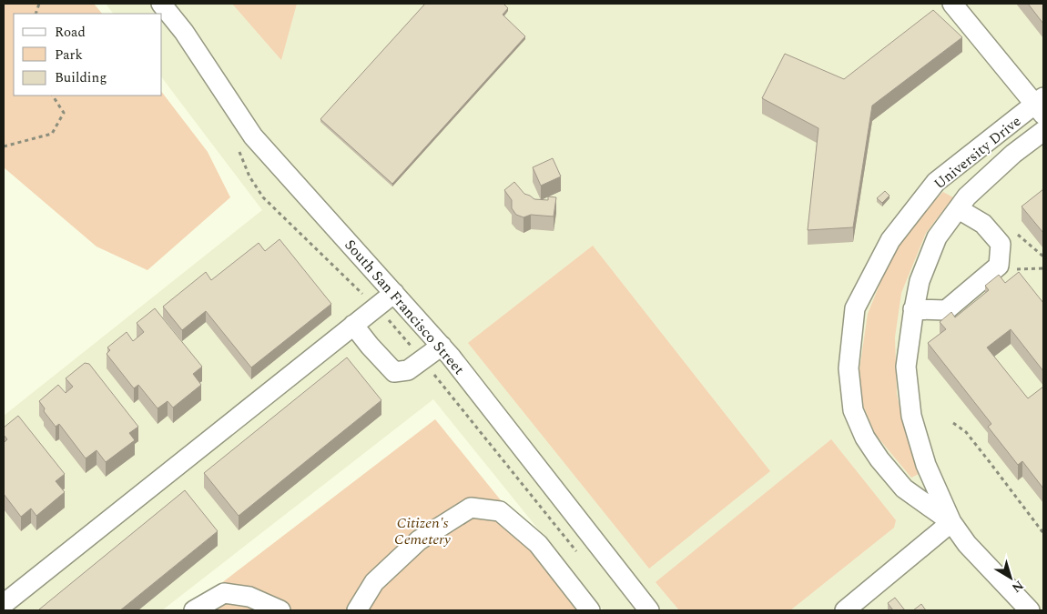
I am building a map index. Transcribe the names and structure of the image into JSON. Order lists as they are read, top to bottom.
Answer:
{
  "streets": {
    "street": ["University Drive", "South San Francisco Street"]
  },
  "parks": ["Citizen's Cemetery"],
  "legend": ["Road", "Park", "Building"],
  "north": "bottom right"
}
